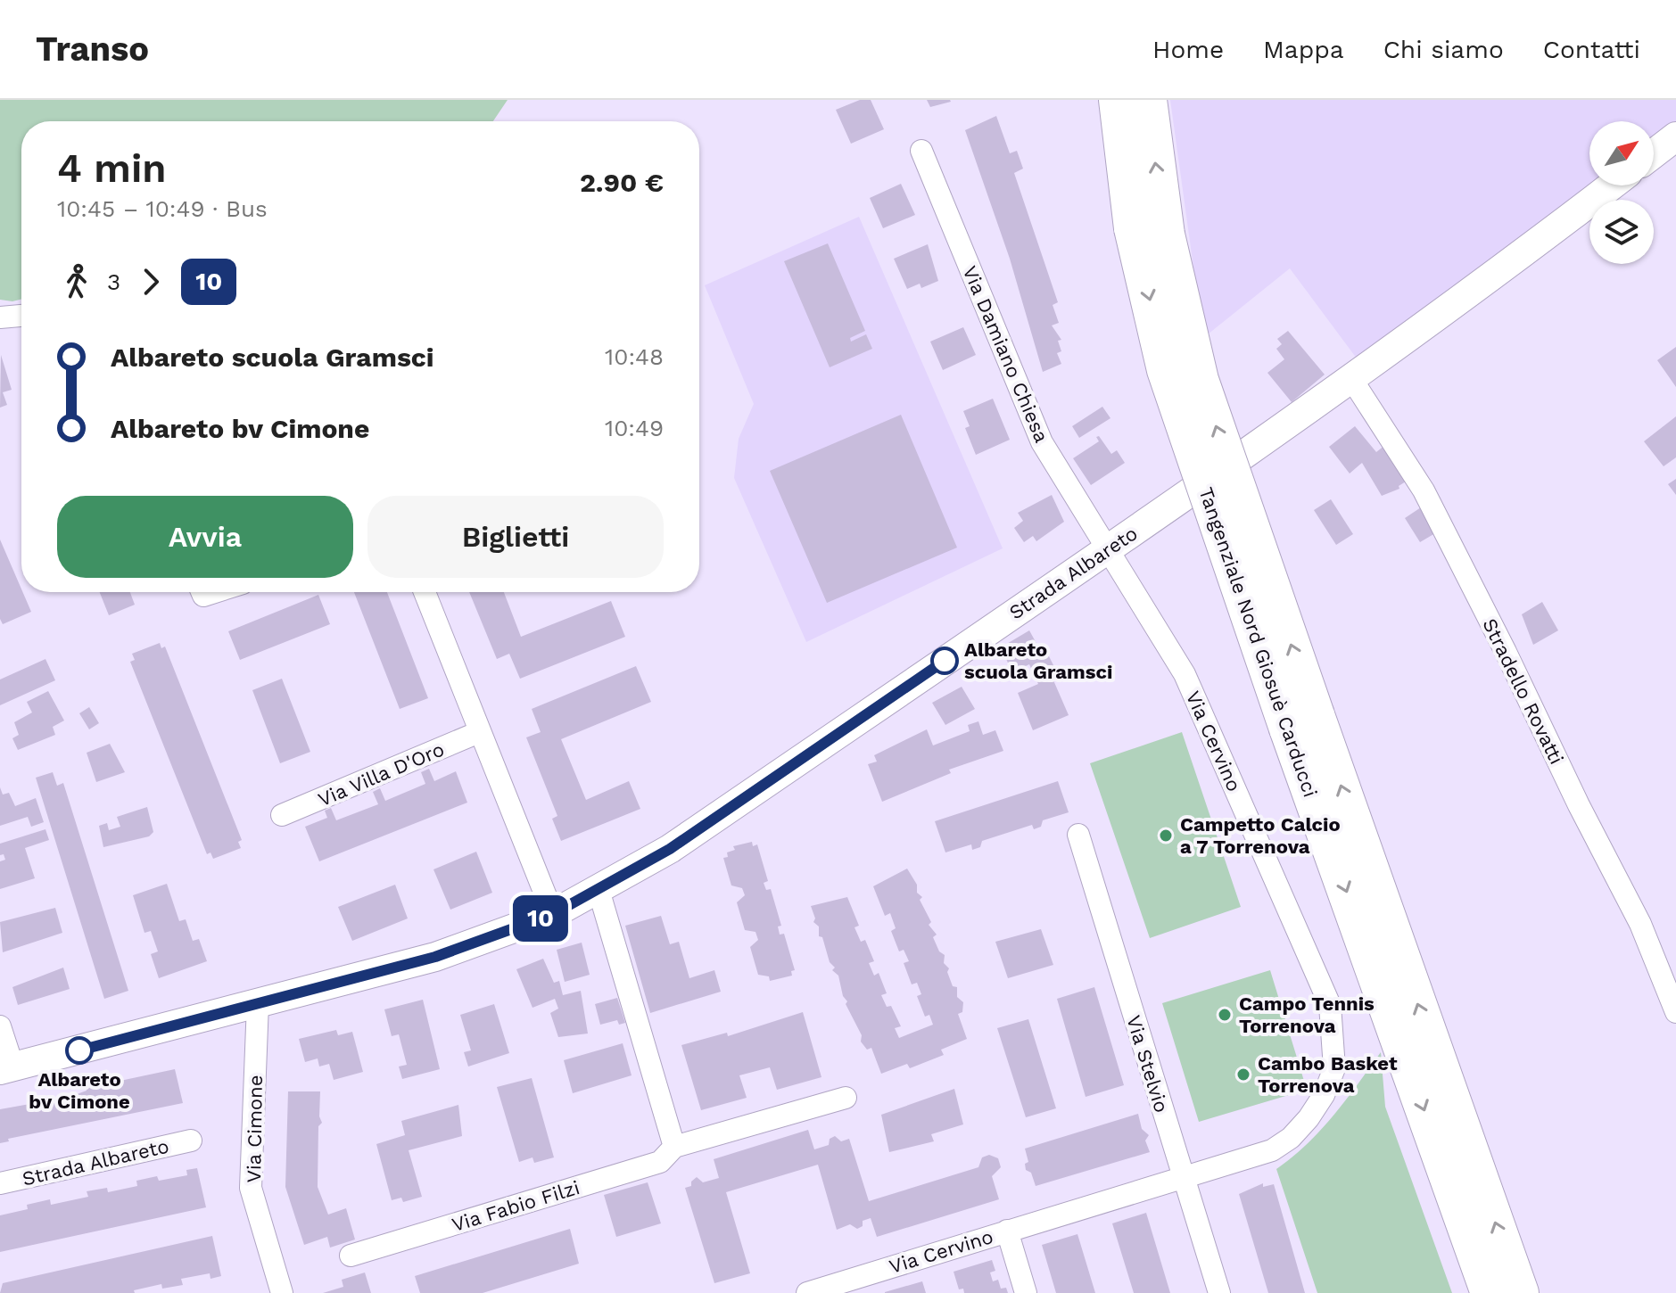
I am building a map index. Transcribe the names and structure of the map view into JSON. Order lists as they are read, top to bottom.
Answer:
{
  "streets": {
    "highway": ["Tangenziale Nord Giosuè Carducci"],
    "street": [
      "Via Damiano Chiesa",
      "Strada Albareto",
      "Stradello Rovatti",
      "Via Cervino",
      "Via Villa D'Oro",
      "Via Stelvio",
      "Via Cimone",
      "Via Fabio Filzi"
    ]
  },
  "crossings": [
    ["Via Damiano Chiesa", "Strada Albareto"],
    ["Via Damiano Chiesa", "Via Cervino"],
    ["Strada Albareto", "Stradello Rovatti"],
    ["Strada Albareto", "Via Cervino"],
    ["Strada Albareto", "Via Cimone"],
    ["Via Cervino", "Via Stelvio"]
  ],
  "places": [
    "Albareto scuola Gramsci",
    "Campetto Calcio a 7 Torrenova",
    "Campo Tennis Torrenova",
    "Albareto bv Cimone",
    "Cambo Basket Torrenova"
  ],
  "lines": ["bus line 10"],
  "north": "top right",
  "page": {
    "header": "Transo",
    "nav": [
      "Home",
      "Mappa",
      "Chi siamo",
      "Contatti"
    ],
    "on_map": "10",
    "heading": ["4 min", "10:45 – 10:49 · Bus", "2.90 €"],
    "legs": ["3", "10"],
    "list": [
      {
        "name": "Albareto scuola Gramsci",
        "value": "10:48"
      },
      {
        "name": "Albareto bv Cimone",
        "value": "10:49"
      }
    ],
    "buttons": ["Avvia", "Biglietti"]
  }
}
